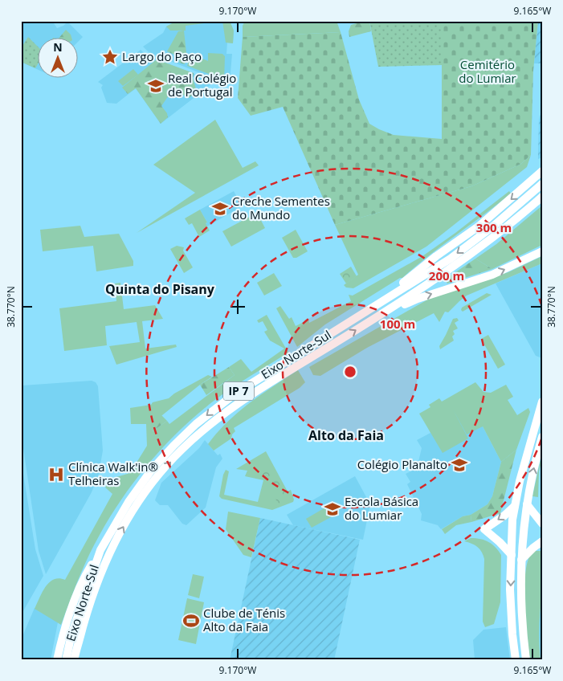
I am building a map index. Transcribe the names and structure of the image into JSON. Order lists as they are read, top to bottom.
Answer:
{
  "streets": {
    "highway": ["Eixo Norte-Sul", "IP 7"]
  },
  "districts": ["Quinta do Pisany", "Alto da Faia"],
  "parks": ["Cemitério do Lumiar"],
  "places": {
    "place": ["Largo do Paço"],
    "school or university": [
      "Real Colégio de Portugal",
      "Creche Sementes do Mundo",
      "Colégio Planalto",
      "Escola Básica do Lumiar"
    ],
    "hospital": ["Clínica Walk'in® Telheiras"],
    "sports": ["Clube de Ténis Alto da Faia"]
  },
  "north": "top",
  "coordinates": ["9.170°W", "9.165°W", "38.770°N"],
  "rings": ["300 m", "200 m", "100 m"]
}
